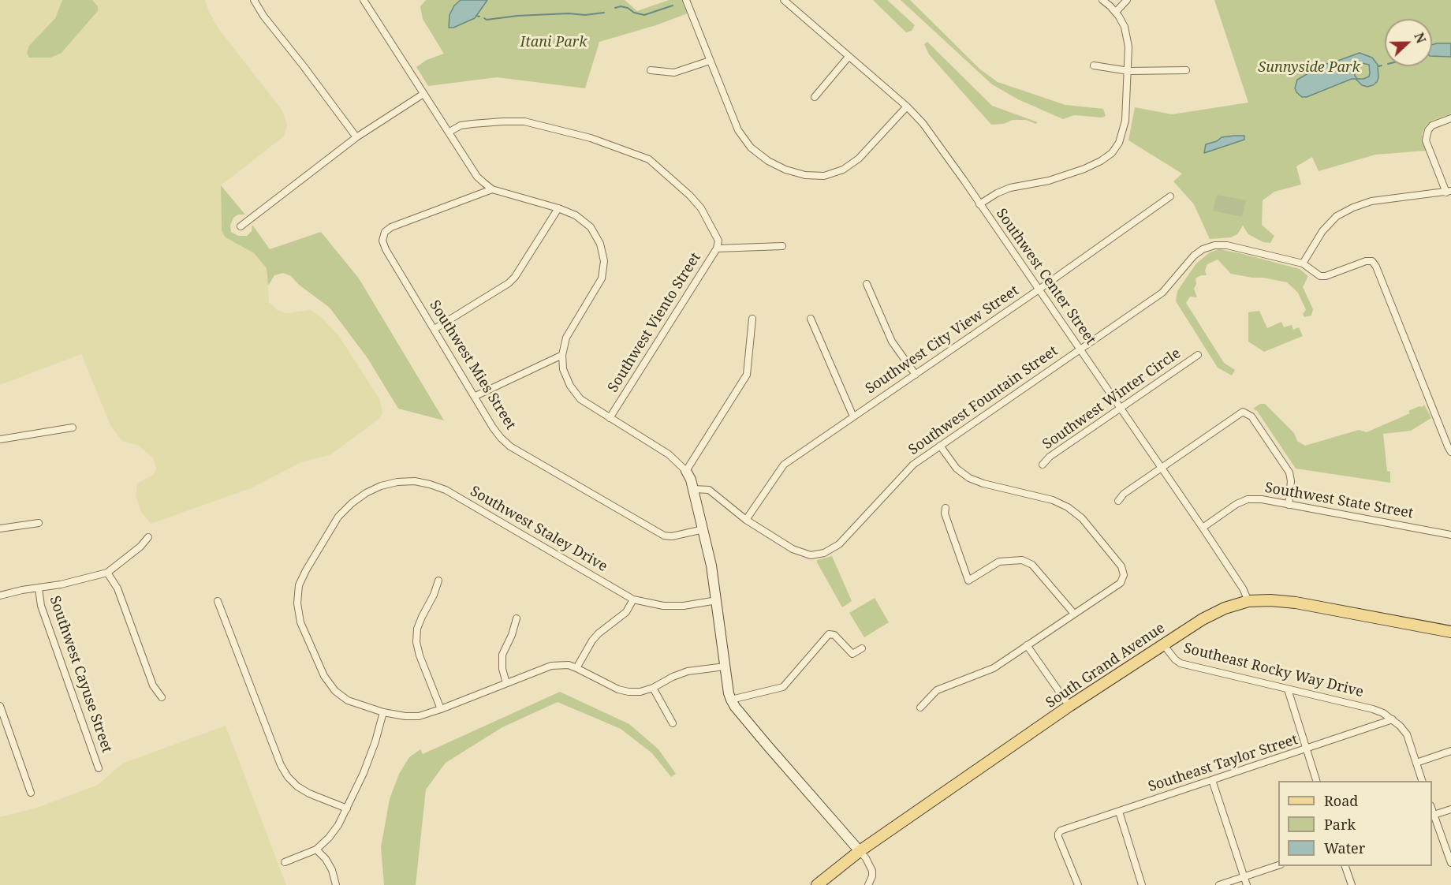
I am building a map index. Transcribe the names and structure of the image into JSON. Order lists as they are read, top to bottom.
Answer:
{
  "streets": {
    "main road": ["South Grand Avenue"],
    "street": [
      "Southwest Center Street",
      "Southwest Viento Street",
      "Southwest City View Street",
      "Southwest Mies Street",
      "Southwest Winter Circle",
      "Southwest Fountain Street",
      "Southwest State Street",
      "Southwest Staley Drive",
      "Southeast Rocky Way Drive",
      "Southwest Cayuse Street",
      "Southeast Taylor Street"
    ]
  },
  "crossings": [
    ["Southwest Center Street", "Southwest City View Street"],
    ["Southwest Center Street", "Southwest Winter Circle"],
    ["Southwest Center Street", "Southwest Fountain Street"],
    ["Southwest Center Street", "Southwest State Street"],
    ["Southwest Center Street", "South Grand Avenue"],
    ["Southwest City View Street", "Southwest Fountain Street"],
    ["South Grand Avenue", "Southeast Rocky Way Drive"],
    ["Southeast Rocky Way Drive", "Southeast Taylor Street"]
  ],
  "parks": ["Itani Park", "Sunnyside Park"],
  "legend": ["Road", "Park", "Water"],
  "north": "right"
}
